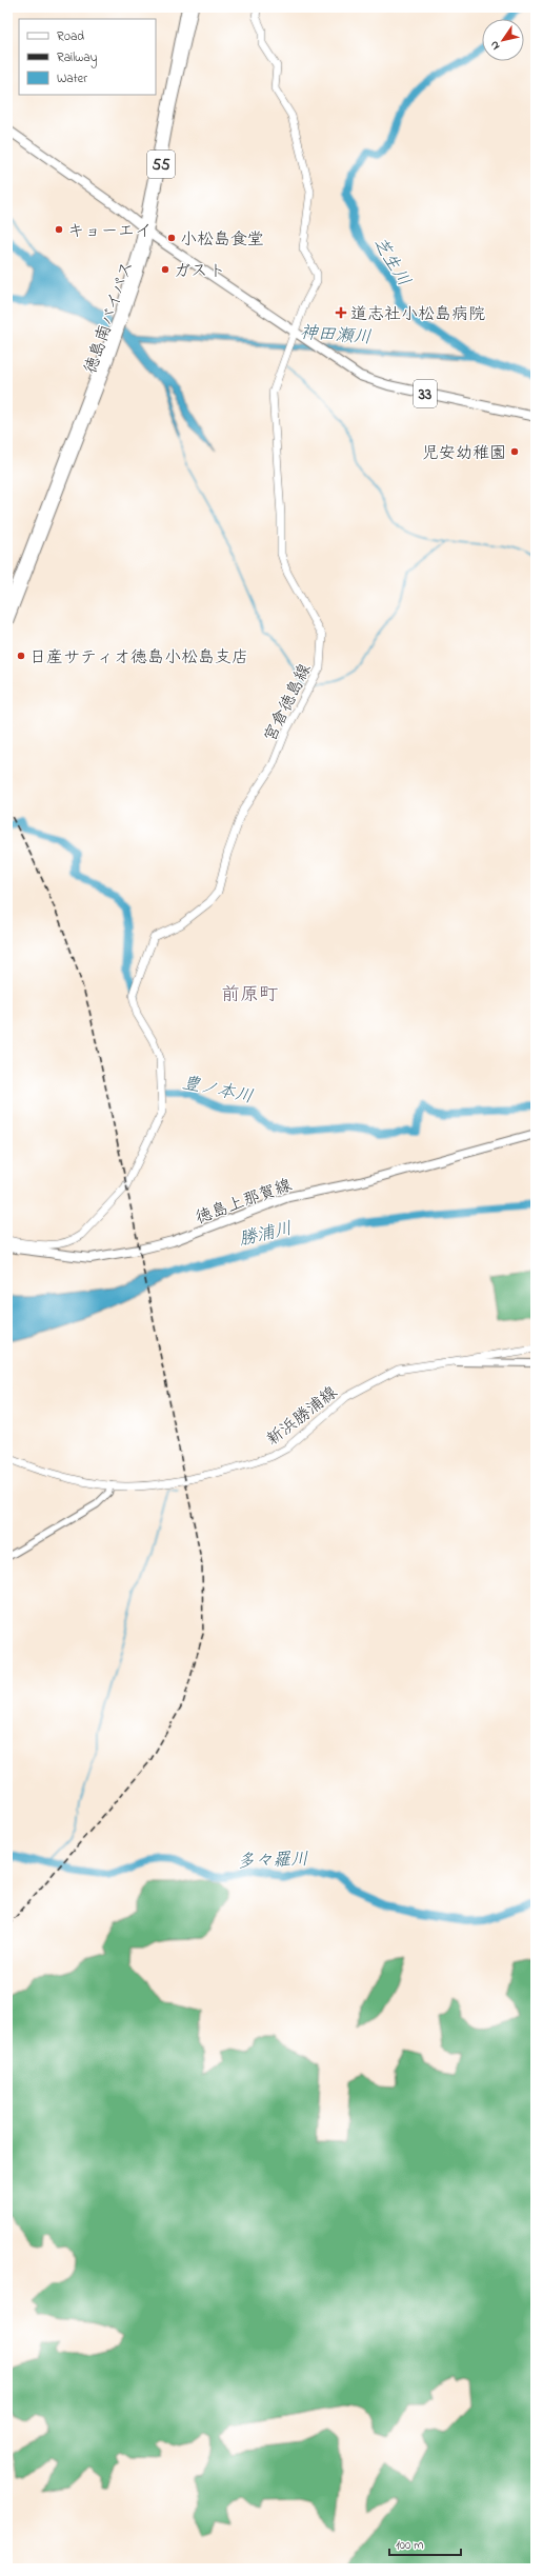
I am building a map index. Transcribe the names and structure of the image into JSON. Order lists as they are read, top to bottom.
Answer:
{
  "streets": {
    "main road": [
      "55",
      "徳島南バイパス",
      "33",
      "宮倉徳島線",
      "徳島上那賀線",
      "新浜勝浦線"
    ]
  },
  "crossings": [
    ["徳島南バイパス", "33"],
    ["33", "宮倉徳島線"]
  ],
  "districts": ["前原町"],
  "water": [
    "芝生川",
    "神田瀬川",
    "豊ノ本川",
    "勝浦川",
    "多々羅川"
  ],
  "places": {
    "other": [
      "キョーエイ",
      "小松島食堂",
      "ガスト",
      "児安幼稚園",
      "日産サティオ徳島小松島支店"
    ],
    "health": ["道志社小松島病院"]
  },
  "legend": ["Road", "Railway", "Water"],
  "scale_bar": "100 m",
  "north": "bottom left"
}
